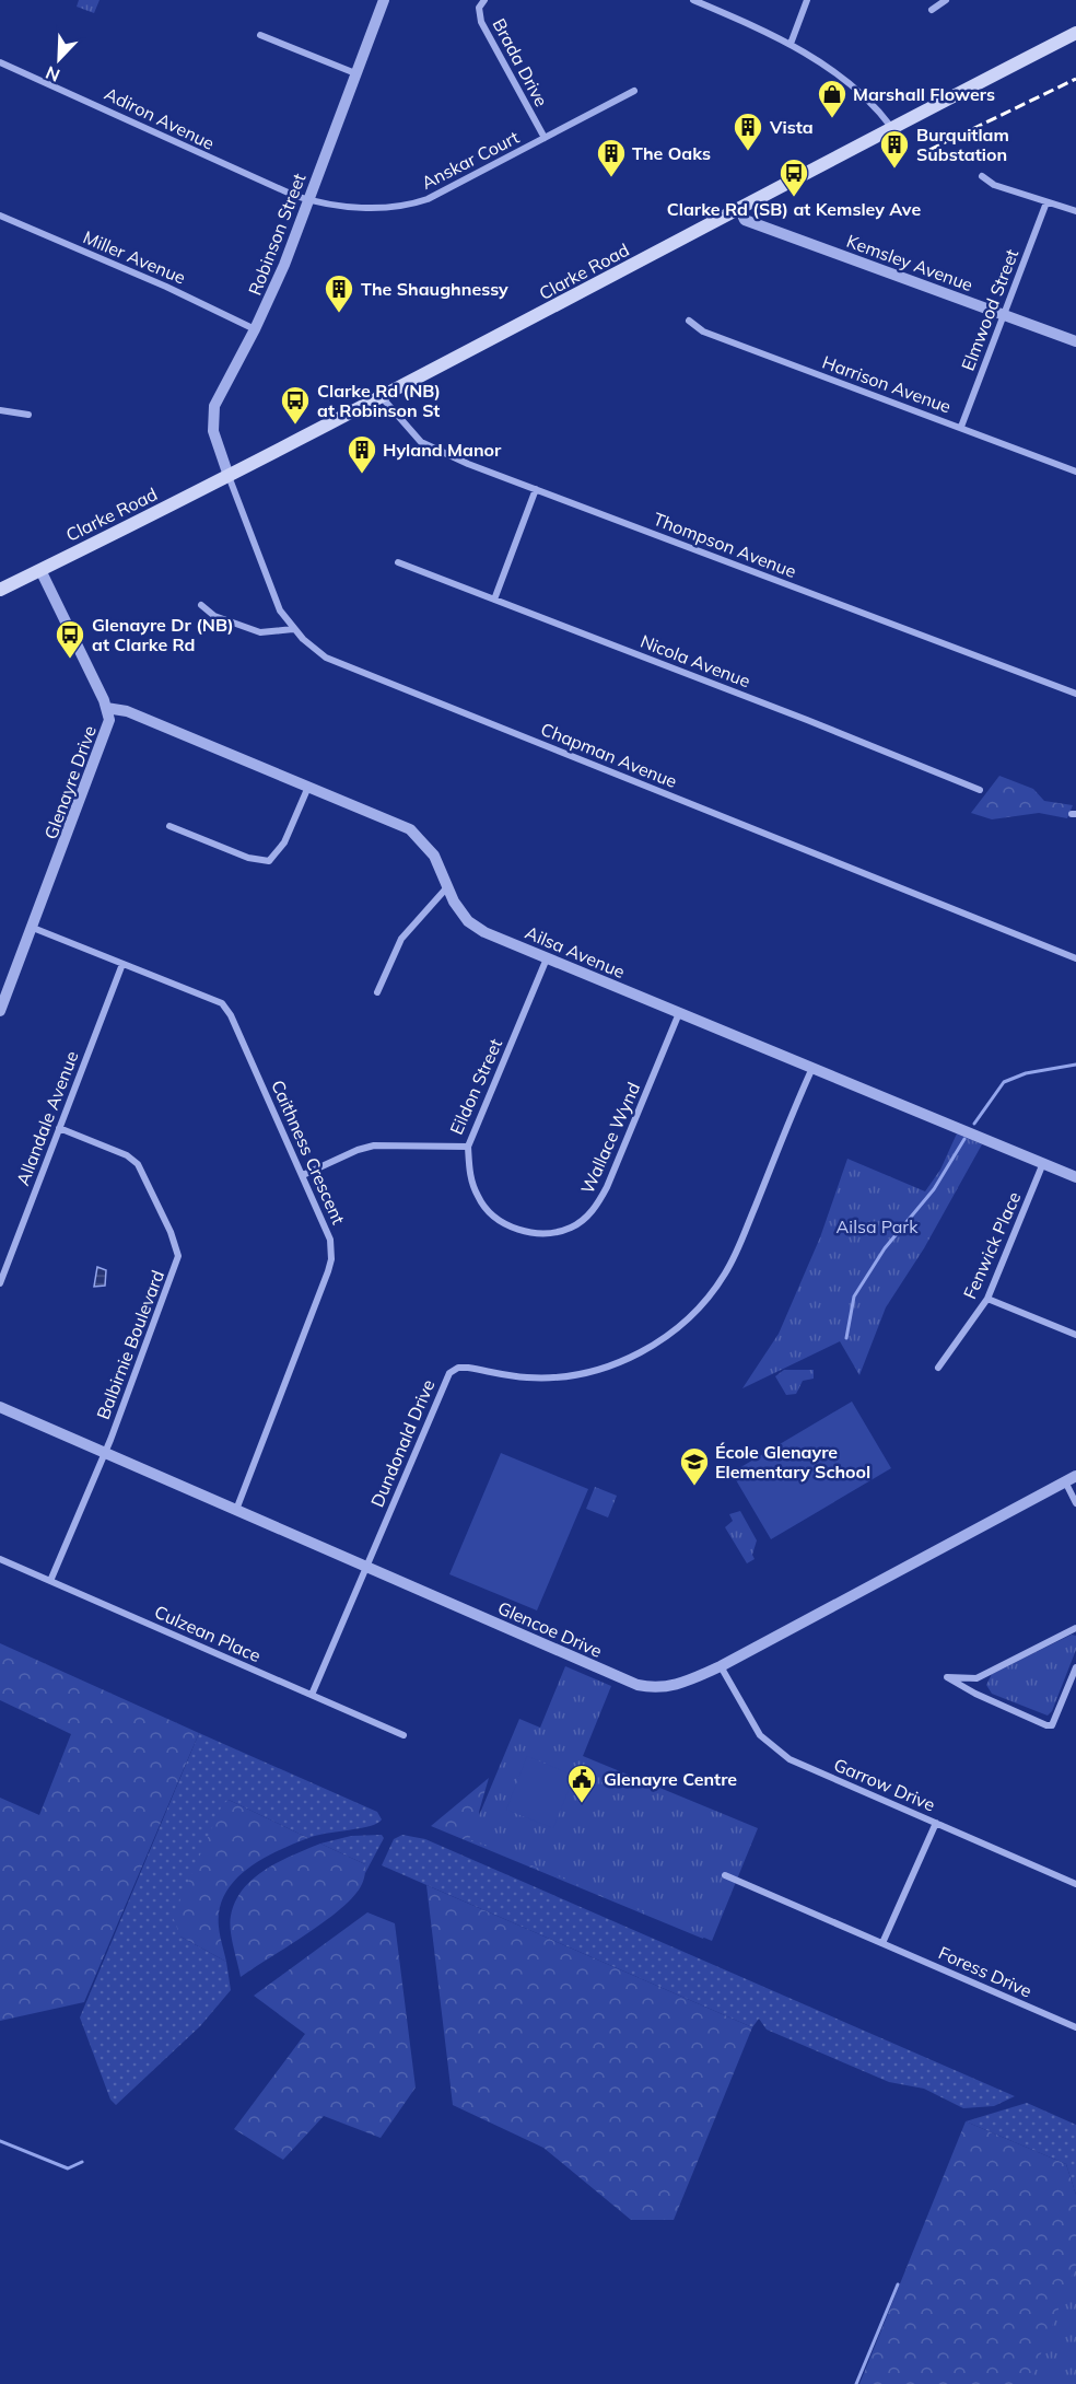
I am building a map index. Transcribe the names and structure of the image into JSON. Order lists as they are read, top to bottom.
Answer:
{
  "streets": {
    "main road": ["Clarke Road"],
    "street": [
      "Brada Drive",
      "Adiron Avenue",
      "Anskar Court",
      "Robinson Street",
      "Miller Avenue",
      "Kemsley Avenue",
      "Elmwood Street",
      "Harrison Avenue",
      "Thompson Avenue",
      "Nicola Avenue",
      "Chapman Avenue",
      "Glenayre Drive",
      "Ailsa Avenue",
      "Eildon Street",
      "Allandale Avenue",
      "Wallace Wynd",
      "Caithness Crescent",
      "Fenwick Place",
      "Balbirnie Boulevard",
      "Dundonald Drive",
      "Glencoe Drive",
      "Culzean Place",
      "Garrow Drive",
      "Foress Drive"
    ]
  },
  "crossings": [
    ["Brada Drive", "Anskar Court"],
    ["Adiron Avenue", "Anskar Court"],
    ["Adiron Avenue", "Robinson Street"],
    ["Anskar Court", "Robinson Street"],
    ["Robinson Street", "Miller Avenue"],
    ["Robinson Street", "Clarke Road"],
    ["Robinson Street", "Chapman Avenue"],
    ["Kemsley Avenue", "Clarke Road"],
    ["Kemsley Avenue", "Elmwood Street"],
    ["Clarke Road", "Thompson Avenue"],
    ["Clarke Road", "Chapman Avenue"],
    ["Clarke Road", "Glenayre Drive"],
    ["Elmwood Street", "Harrison Avenue"],
    ["Glenayre Drive", "Ailsa Avenue"],
    ["Glenayre Drive", "Caithness Crescent"],
    ["Ailsa Avenue", "Eildon Street"],
    ["Ailsa Avenue", "Wallace Wynd"],
    ["Ailsa Avenue", "Fenwick Place"],
    ["Ailsa Avenue", "Dundonald Drive"],
    ["Eildon Street", "Wallace Wynd"],
    ["Eildon Street", "Caithness Crescent"],
    ["Allandale Avenue", "Caithness Crescent"],
    ["Allandale Avenue", "Balbirnie Boulevard"],
    ["Caithness Crescent", "Glencoe Drive"],
    ["Balbirnie Boulevard", "Glencoe Drive"],
    ["Balbirnie Boulevard", "Culzean Place"],
    ["Dundonald Drive", "Glencoe Drive"],
    ["Dundonald Drive", "Culzean Place"],
    ["Glencoe Drive", "Garrow Drive"]
  ],
  "parks": ["Ailsa Park"],
  "places": {
    "shop": ["Marshall Flowers"],
    "building": [
      "Vista",
      "Burquitlam Substation",
      "The Oaks",
      "The Shaughnessy",
      "Hyland Manor"
    ],
    "bus stop": ["Clarke Rd (SB) at Kemsley Ave", "Clarke Rd (NB) at Robinson St", "Glenayre Dr (NB) at Clarke Rd"],
    "school or university": ["École Glenayre Elementary School"],
    "public building": ["Glenayre Centre"]
  },
  "north": "bottom left"
}
